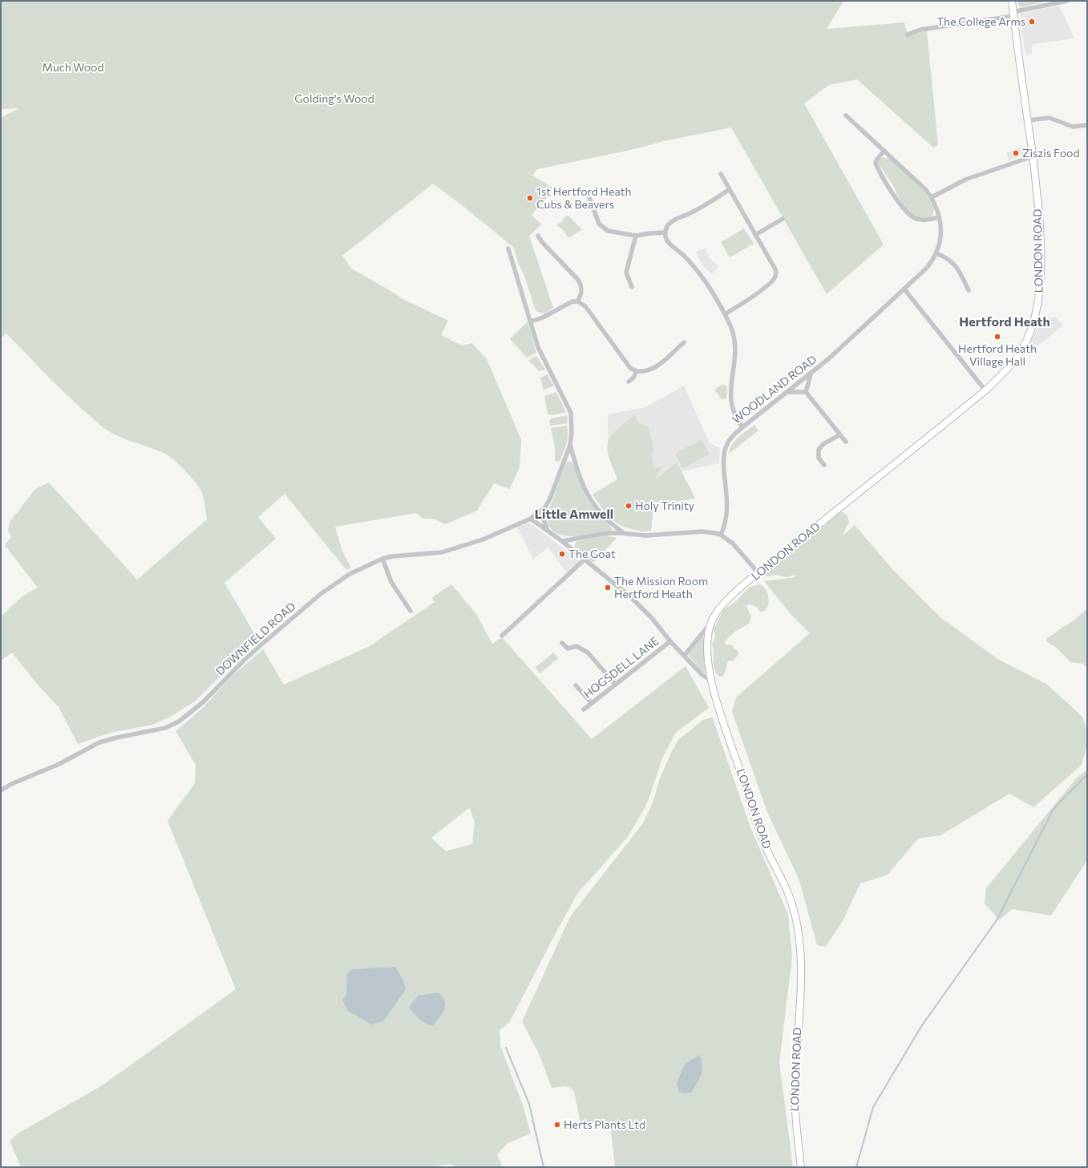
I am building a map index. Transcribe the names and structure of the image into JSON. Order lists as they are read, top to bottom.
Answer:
{
  "streets": {
    "main road": ["LONDON ROAD"],
    "street": ["WOODLAND ROAD", "DOWNFIELD ROAD", "HOGSDELL LANE"]
  },
  "districts": ["Hertford Heath", "Little Amwell"],
  "parks": ["Much Wood", "Golding's Wood"],
  "places": [
    "The College Arms",
    "Ziszis Food",
    "1st Hertford Heath Cubs & Beavers",
    "Hertford Heath Village Hall",
    "Holy Trinity",
    "The Goat",
    "The Mission Room Hertford Heath",
    "Herts Plants Ltd"
  ]
}
